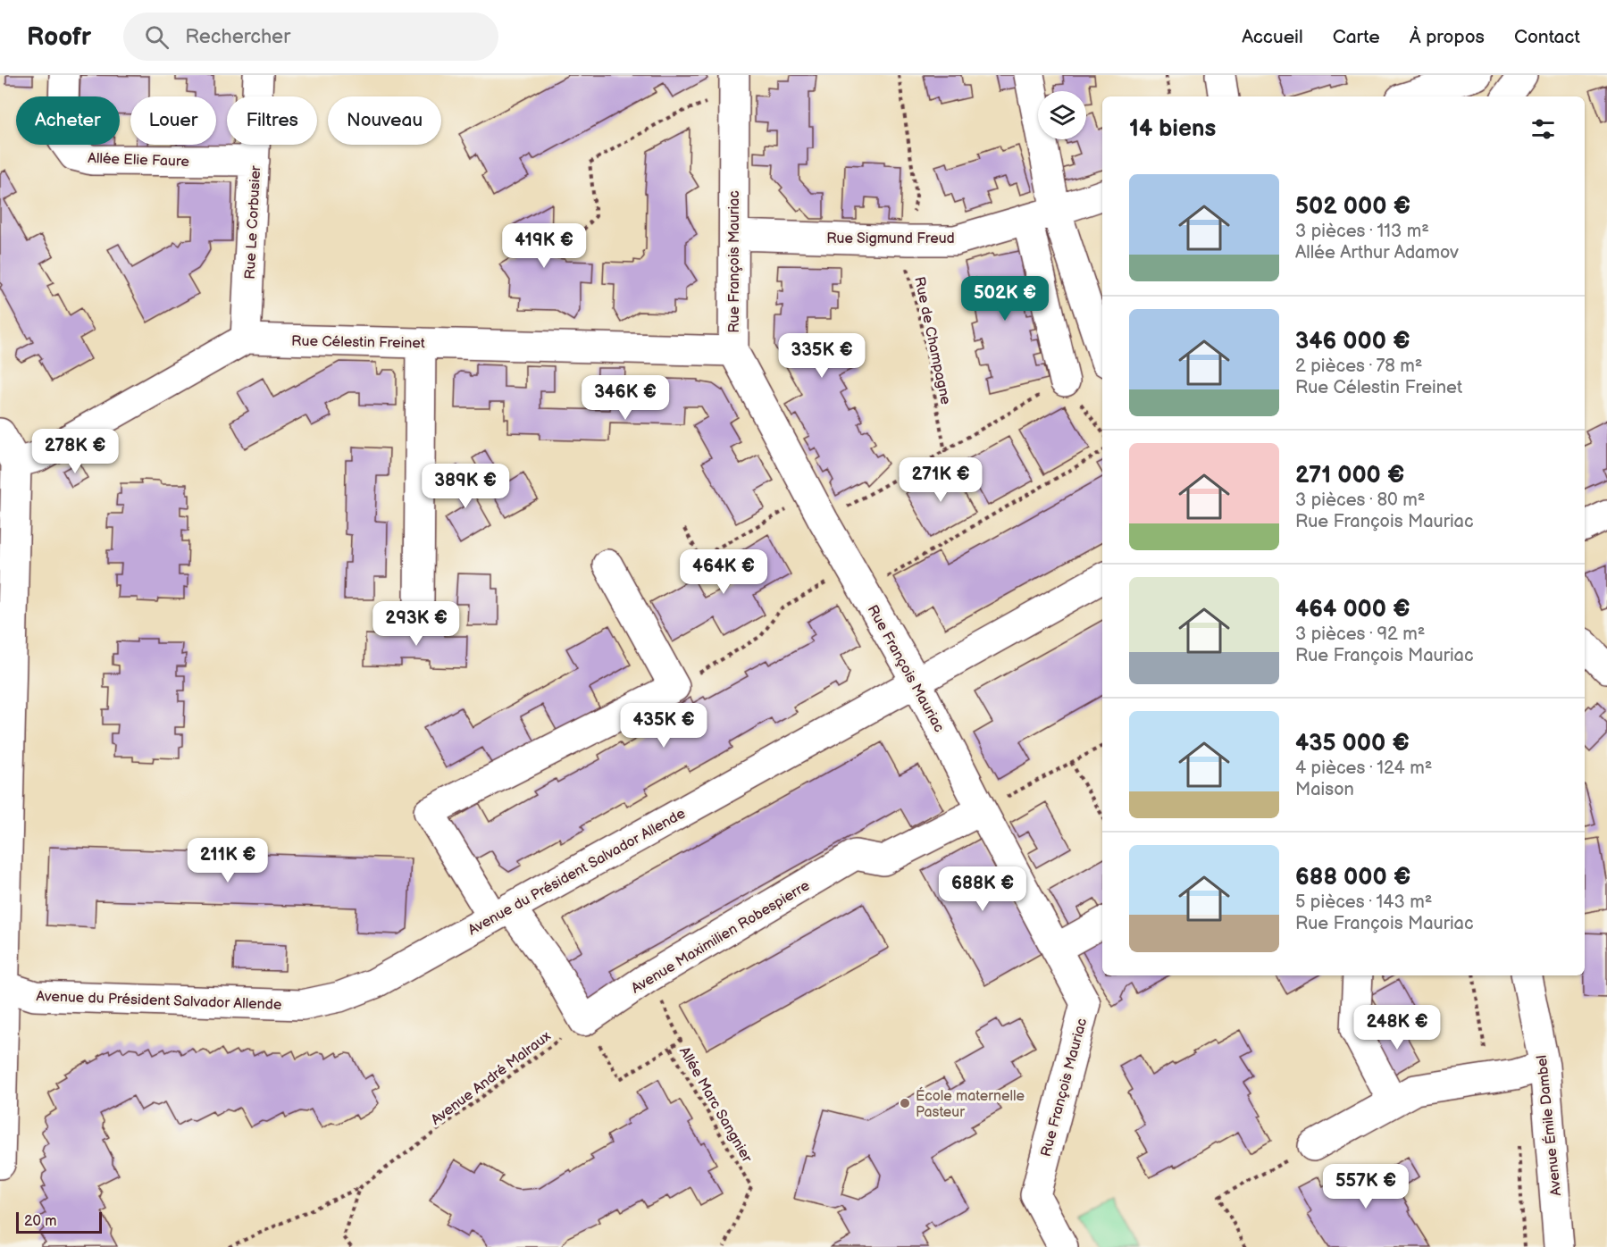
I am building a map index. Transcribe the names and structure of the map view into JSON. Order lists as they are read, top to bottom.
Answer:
{
  "streets": {
    "street": [
      "Allée Elie Faure",
      "Rue Le Corbusier",
      "Rue Sigmund Freud",
      "Rue François Mauriac",
      "Rue Célestin Freinet",
      "Avenue du Président Salvador Allende",
      "Avenue Maximilien Robespierre",
      "Avenue Émile Dambel"
    ],
    "path": ["Rue de Champagne", "Avenue André Malraux", "Allée Marc Sangnier"]
  },
  "crossings": [
    ["Allée Elie Faure", "Rue Le Corbusier"],
    ["Rue Le Corbusier", "Rue Célestin Freinet"],
    ["Rue Sigmund Freud", "Rue François Mauriac"],
    ["Rue Sigmund Freud", "Rue de Champagne"],
    ["Rue François Mauriac", "Rue Célestin Freinet"],
    ["Rue François Mauriac", "Avenue du Président Salvador Allende"],
    ["Rue François Mauriac", "Avenue Maximilien Robespierre"],
    ["Avenue Maximilien Robespierre", "Avenue André Malraux"],
    ["Avenue Maximilien Robespierre", "Allée Marc Sangnier"]
  ],
  "places": ["École maternelle Pasteur"],
  "scale_bar": "20 m",
  "page": {
    "header": "Roofr",
    "search": "Rechercher",
    "nav": [
      "Accueil",
      "Carte",
      "À propos",
      "Contact"
    ],
    "chip": [
      "Acheter",
      "Louer",
      "Filtres",
      "Nouveau"
    ],
    "heading": "14 biens",
    "list": [
      {
        "name": "502 000 €",
        "note": "3 pièces · 113 m² · Allée Arthur Adamov"
      },
      {
        "name": "346 000 €",
        "note": "2 pièces · 78 m² · Rue Célestin Freinet"
      },
      {
        "name": "271 000 €",
        "note": "3 pièces · 80 m² · Rue François Mauriac"
      },
      {
        "name": "464 000 €",
        "note": "3 pièces · 92 m² · Rue François Mauriac"
      },
      {
        "name": "435 000 €",
        "note": "4 pièces · 124 m² · Maison"
      },
      {
        "name": "688 000 €",
        "note": "5 pièces · 143 m² · Rue François Mauriac"
      }
    ],
    "price": [
      "419K €",
      "502K €",
      "335K €",
      "346K €",
      "278K €",
      "271K €",
      "389K €",
      "464K €",
      "293K €",
      "435K €",
      "211K €",
      "688K €",
      "248K €",
      "557K €"
    ],
    "scale": "20 m"
  }
}
